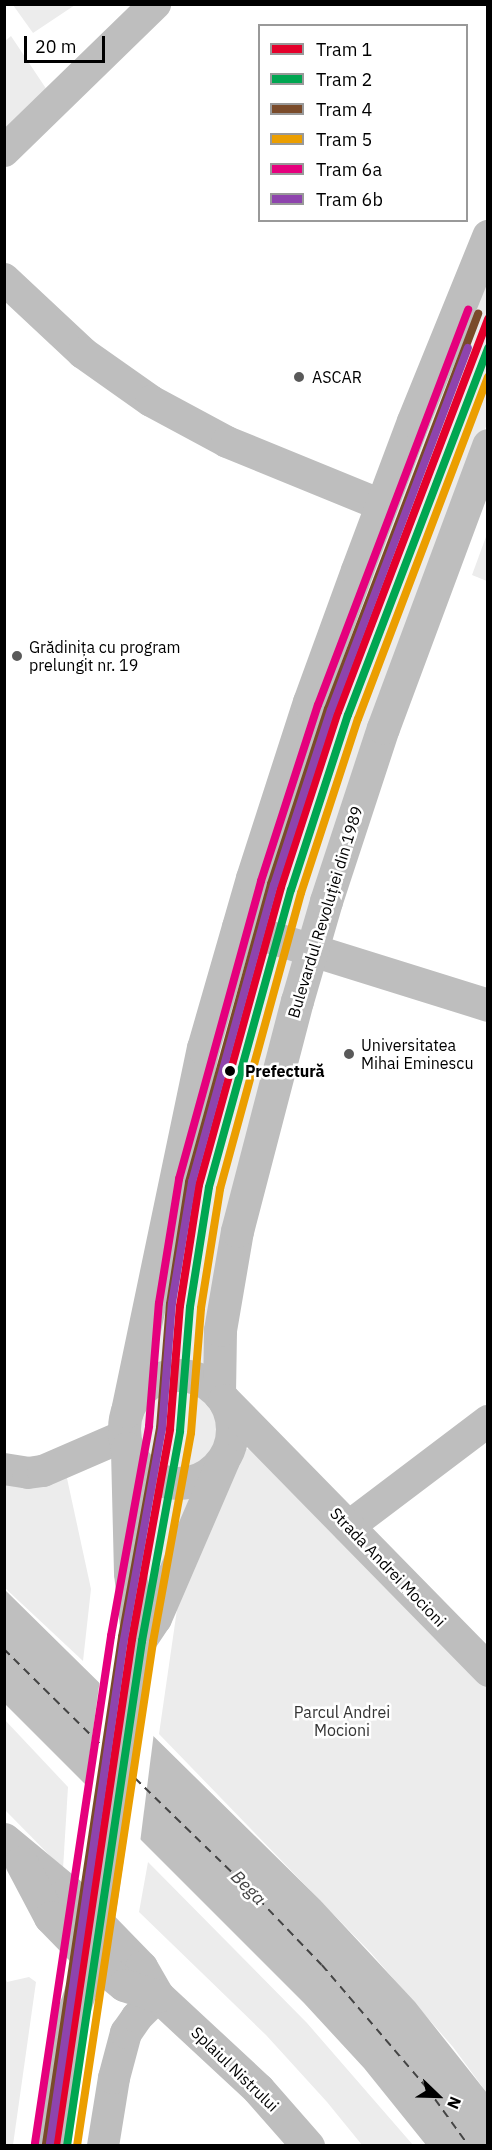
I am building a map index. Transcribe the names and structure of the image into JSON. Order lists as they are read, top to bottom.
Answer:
{
  "streets": {
    "street": ["Bulevardul Revoluției din 1989", "Strada Andrei Mocioni", "Splaiul Nistrului"]
  },
  "crossings": [
    ["Bulevardul Revoluției din 1989", "Strada Andrei Mocioni"]
  ],
  "water": ["Bega"],
  "parks": ["Parcul Andrei Mocioni"],
  "places": [
    "ASCAR",
    "Grădinița cu program prelungit nr. 19",
    "Universitatea Mihai Eminescu",
    "Prefectură"
  ],
  "lines": [
    "tram line 6a",
    "tram line 4",
    "tram line 1",
    "tram line 2",
    "tram line 6b",
    "tram line 5"
  ],
  "legend": [
    "Tram 1",
    "Tram 2",
    "Tram 4",
    "Tram 5",
    "Tram 6a",
    "Tram 6b"
  ],
  "scale_bar": "20 m",
  "north": "bottom right"
}
